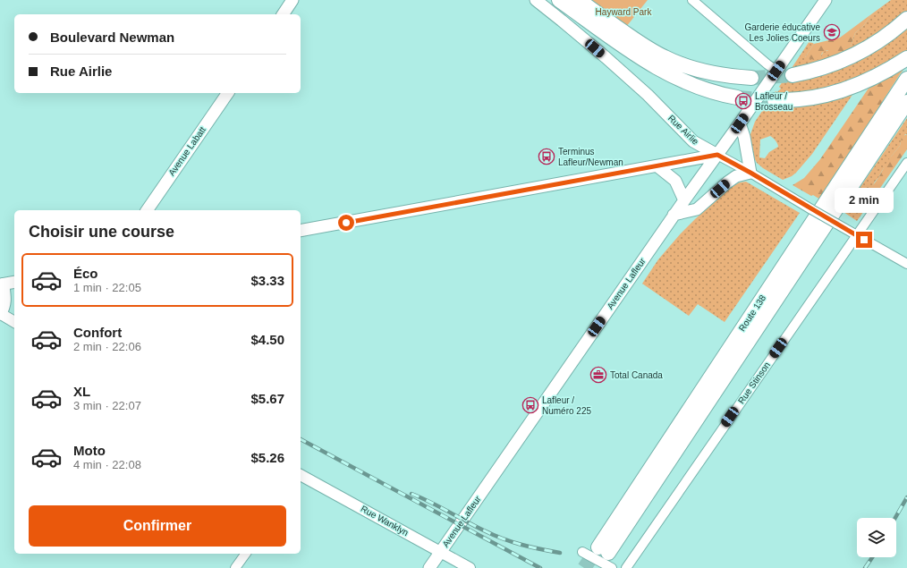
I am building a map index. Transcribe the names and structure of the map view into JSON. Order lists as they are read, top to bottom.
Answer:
{
  "streets": {
    "highway": ["Route 138"],
    "main road": ["Rue Airlie", "Avenue Labatt", "Avenue Lafleur"],
    "street": ["Rue Stinson", "Rue Wanklyn"]
  },
  "crossings": [
    ["Rue Airlie", "Avenue Lafleur"],
    ["Rue Airlie", "Rue Stinson"],
    ["Avenue Lafleur", "Rue Wanklyn"]
  ],
  "parks": ["Hayward Park"],
  "places": {
    "school or university": ["Garderie éducative Les Jolies Coeurs"],
    "bus stop": ["Lafleur / Brosseau", "Terminus Lafleur/Newman", "Lafleur / Numéro 225"],
    "office": ["Total Canada"]
  },
  "page": {
    "banner": ["Boulevard Newman", "Rue Airlie"],
    "bubble": "2 min",
    "heading": "Choisir une course",
    "list": [
      {
        "name": "Éco",
        "note": "1 min · 22:05",
        "value": "$3.33"
      },
      {
        "name": "Confort",
        "note": "2 min · 22:06",
        "value": "$4.50"
      },
      {
        "name": "XL",
        "note": "3 min · 22:07",
        "value": "$5.67"
      },
      {
        "name": "Moto",
        "note": "4 min · 22:08",
        "value": "$5.26"
      }
    ],
    "buttons": "Confirmer"
  }
}
